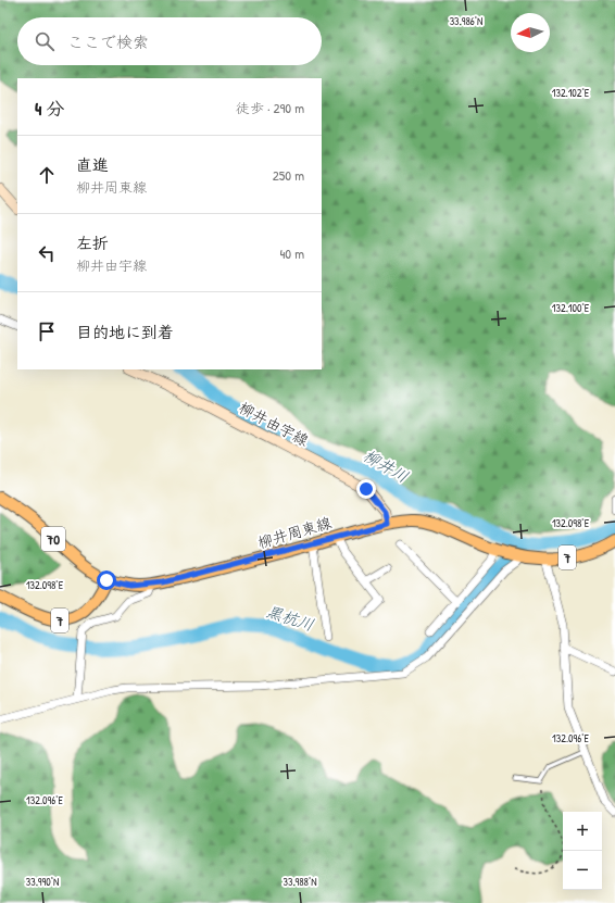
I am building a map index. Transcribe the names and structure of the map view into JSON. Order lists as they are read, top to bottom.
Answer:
{
  "streets": {
    "main road": [
      "柳井由宇線",
      "柳井周東線",
      "70",
      "7"
    ]
  },
  "crossings": [
    ["柳井由宇線", "柳井周東線"],
    ["柳井周東線", "70"],
    ["柳井周東線", "7"],
    ["70", "7"]
  ],
  "water": ["柳井川", "黒杭川"],
  "north": "left",
  "page": {
    "search": "ここで検索",
    "heading": ["4 分", "徒歩 · 290 m"],
    "list": [
      ["直進", "柳井周東線", "250 m"],
      ["左折", "柳井由宇線", "40 m"],
      "目的地に到着"
    ],
    "map_buttons": ["+", "−"]
  },
  "coordinates": [
    "33.986°N",
    "132.102°E",
    "132.100°E",
    "132.098°E",
    "132.096°E",
    "33.990°N",
    "33.988°N"
  ]
}
